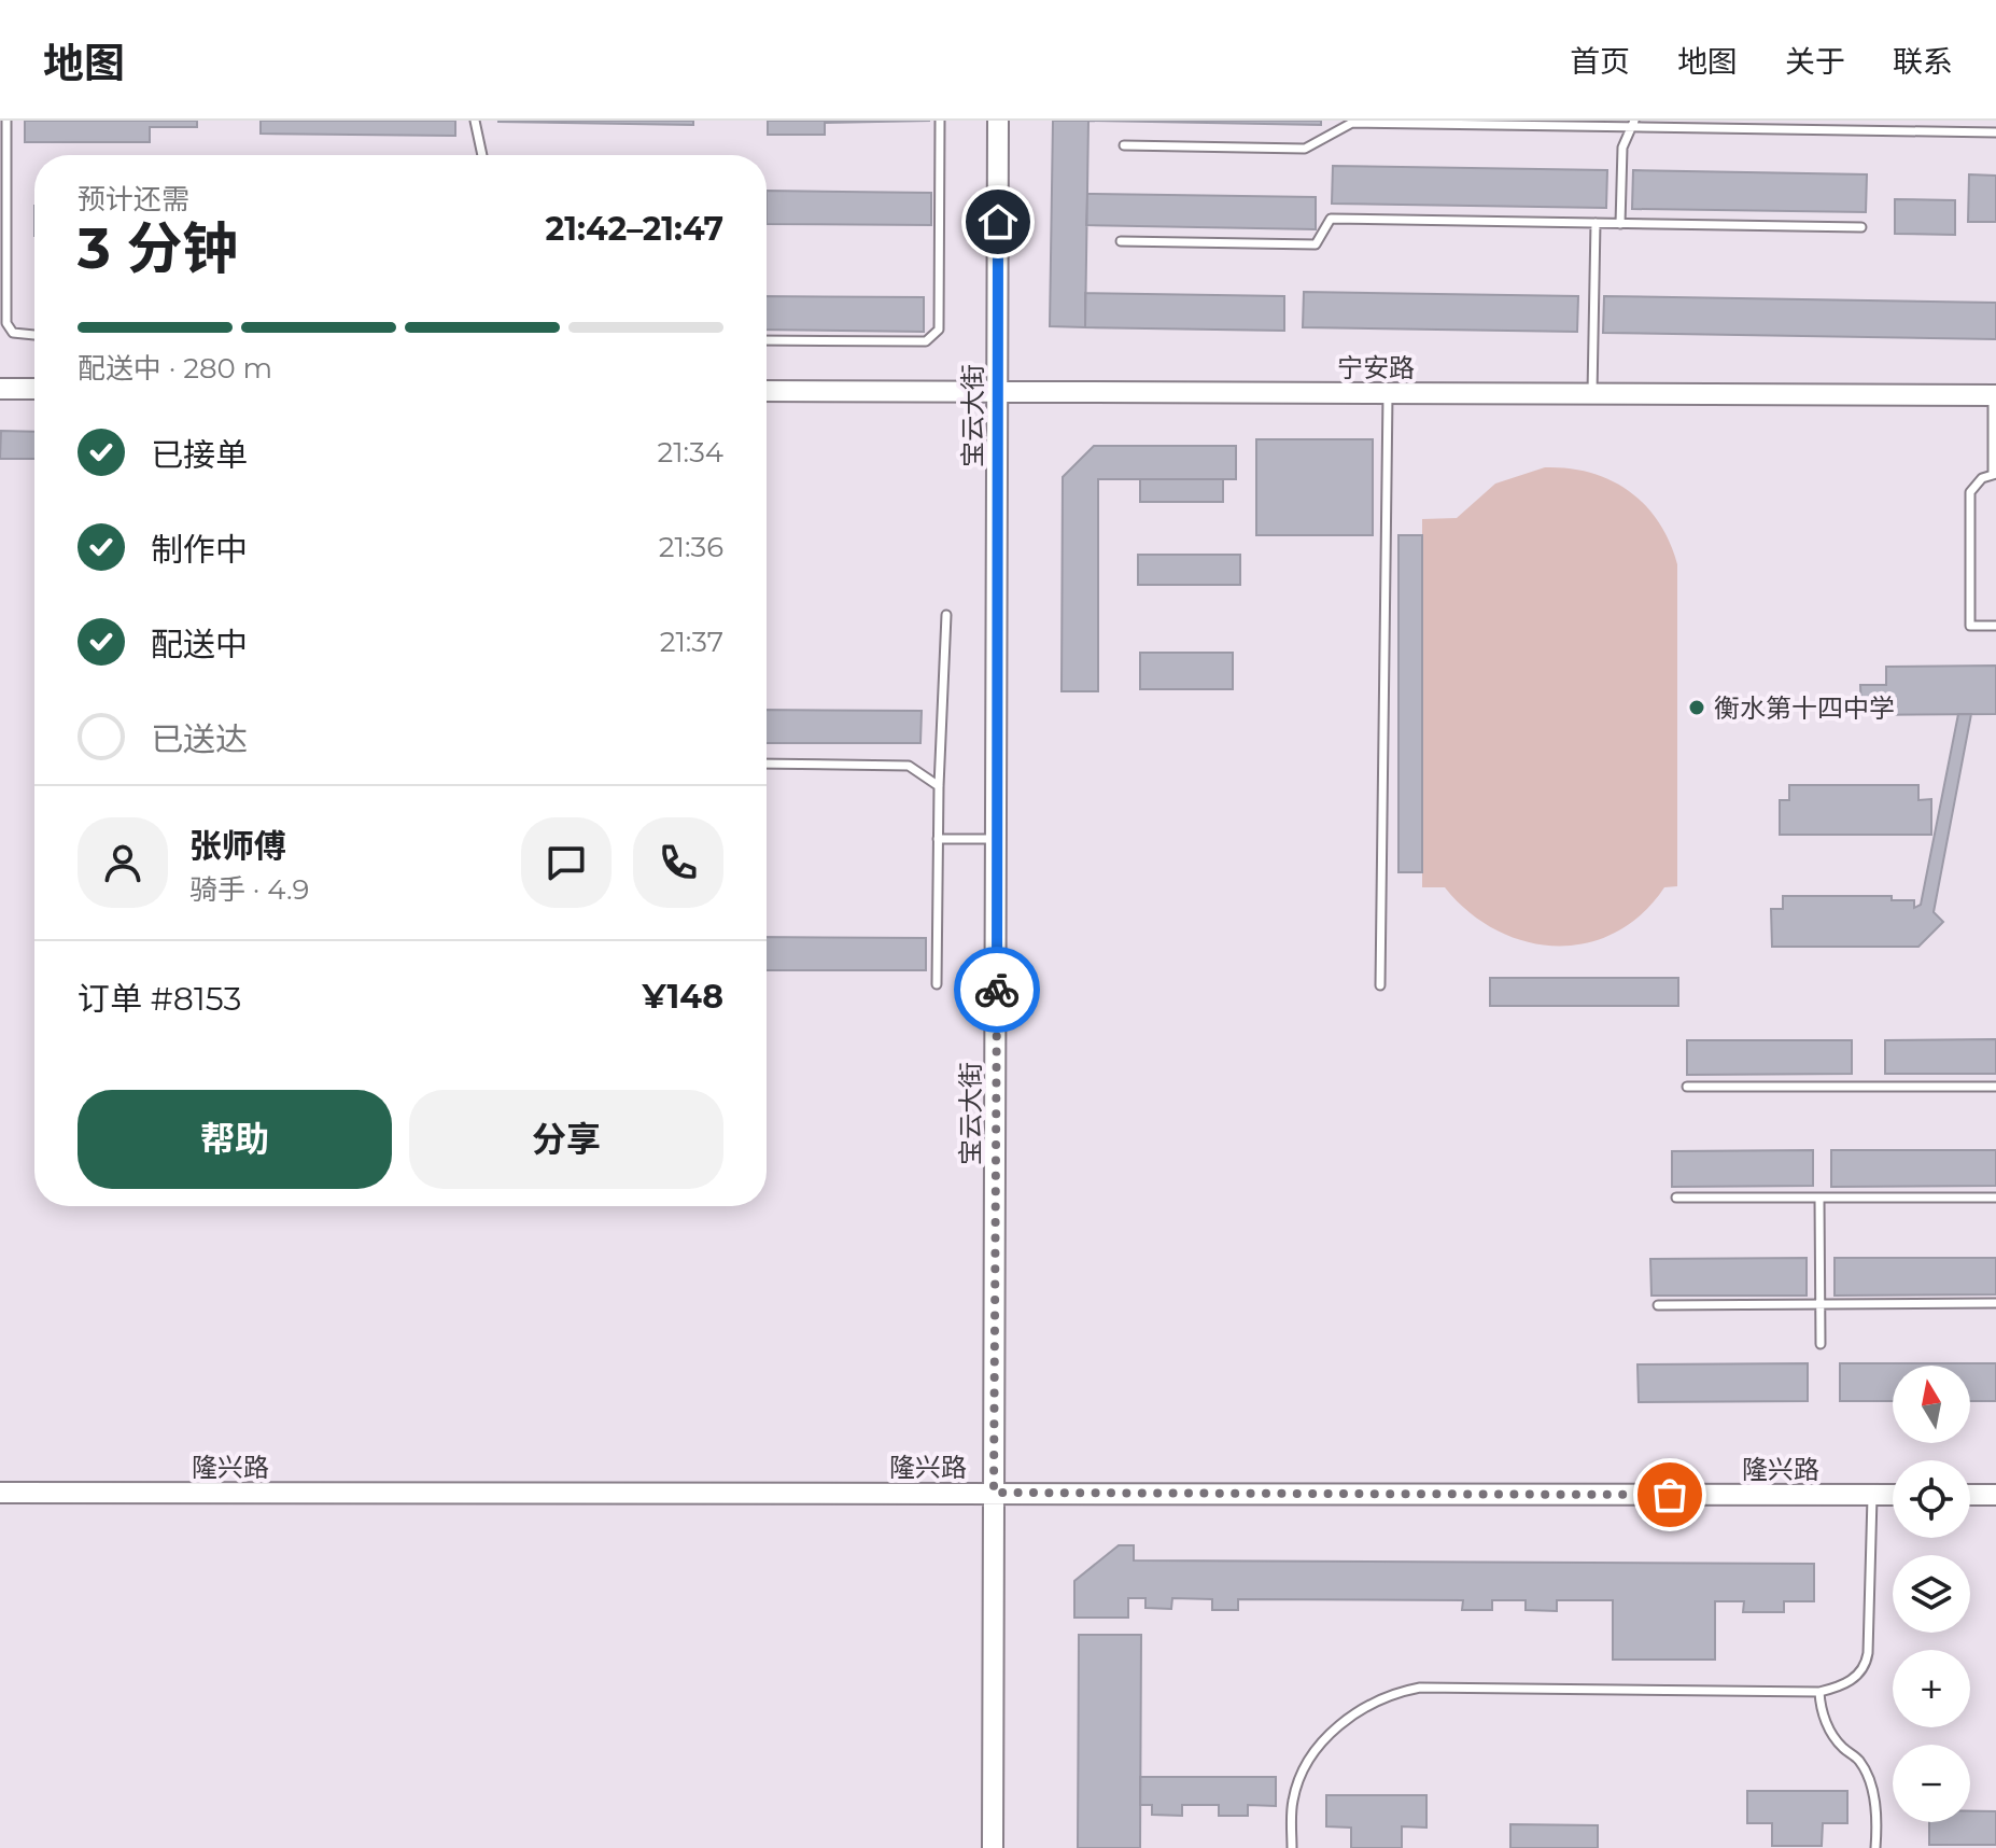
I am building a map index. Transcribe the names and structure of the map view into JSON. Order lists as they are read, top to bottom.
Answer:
{
  "streets": {
    "street": ["宁安路", "宝云大街", "隆兴路"]
  },
  "crossings": [
    ["宁安路", "宝云大街"],
    ["宝云大街", "隆兴路"]
  ],
  "places": ["衡水第十四中学"],
  "north": "top",
  "page": {
    "header": "地图",
    "nav": [
      "首页",
      "地图",
      "关于",
      "联系"
    ],
    "heading": ["3 分钟", "预计还需", "21:42–21:47"],
    "panel": [
      "张师傅",
      "骑手 · 4.9",
      "订单 #8153",
      "¥148"
    ],
    "bar": "配送中 · 280 m",
    "list": [
      ["已接单", "21:34"],
      ["制作中", "21:36"],
      ["配送中", "21:37"],
      "已送达"
    ],
    "buttons": ["帮助", "分享"],
    "map_buttons": ["+", "−"]
  }
}
